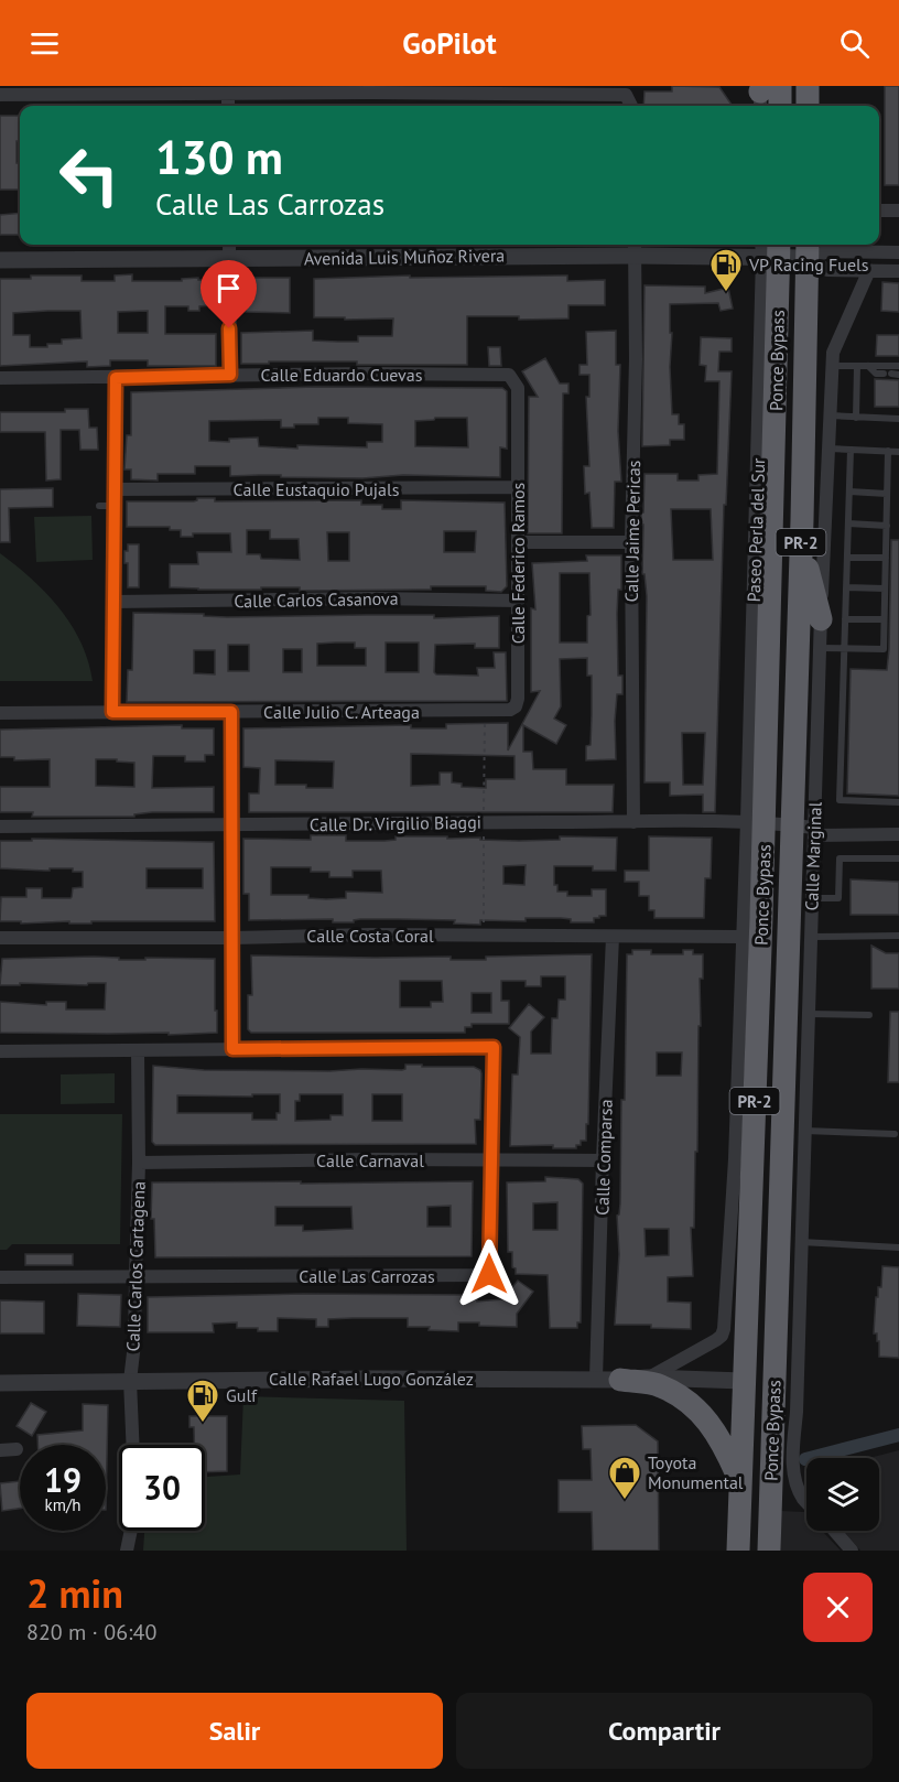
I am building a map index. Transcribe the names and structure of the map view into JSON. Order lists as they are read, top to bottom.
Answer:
{
  "streets": {
    "highway": ["Ponce Bypass", "PR-2"],
    "street": [
      "Avenida Luis Muñoz Rivera",
      "Calle Eduardo Cuevas",
      "Calle Eustaquio Pujals",
      "Calle Jaime Pericas",
      "Calle Federico Ramos",
      "Calle Carlos Casanova",
      "Calle Julio C. Arteaga",
      "Calle Dr. Virgilio Biaggi",
      "Calle Marginal",
      "Calle Costa Coral",
      "Calle Comparsa",
      "Calle Carnaval",
      "Calle Carlos Cartagena",
      "Calle Las Carrozas",
      "Calle Rafael Lugo González"
    ]
  },
  "crossings": [
    ["Avenida Luis Muñoz Rivera", "Ponce Bypass"],
    ["Avenida Luis Muñoz Rivera", "Calle Jaime Pericas"],
    ["Ponce Bypass", "Calle Dr. Virgilio Biaggi"],
    ["Ponce Bypass", "Calle Marginal"],
    ["Ponce Bypass", "Calle Rafael Lugo González"],
    ["Calle Eduardo Cuevas", "Calle Federico Ramos"],
    ["Calle Eustaquio Pujals", "Calle Federico Ramos"],
    ["Calle Jaime Pericas", "Calle Dr. Virgilio Biaggi"],
    ["Calle Federico Ramos", "Calle Carlos Casanova"],
    ["Calle Federico Ramos", "Calle Julio C. Arteaga"],
    ["Calle Dr. Virgilio Biaggi", "Calle Marginal"],
    ["Calle Costa Coral", "Calle Comparsa"],
    ["Calle Comparsa", "Calle Carnaval"],
    ["Calle Comparsa", "Calle Rafael Lugo González"],
    ["Calle Carnaval", "Calle Carlos Cartagena"],
    ["Calle Carnaval", "Calle Las Carrozas"],
    ["Calle Carlos Cartagena", "Calle Las Carrozas"],
    ["Calle Carlos Cartagena", "Calle Rafael Lugo González"]
  ],
  "places": {
    "fuel station": ["VP Racing Fuels", "Gulf"],
    "shop": ["Toyota Monumental"]
  },
  "page": {
    "header": "GoPilot",
    "turn": ["130 m", "Calle Las Carrozas"],
    "speed": "19 km/h",
    "limit": "30",
    "heading": ["2 min", "820 m · 06:40"],
    "buttons": ["Salir", "Compartir"]
  }
}
